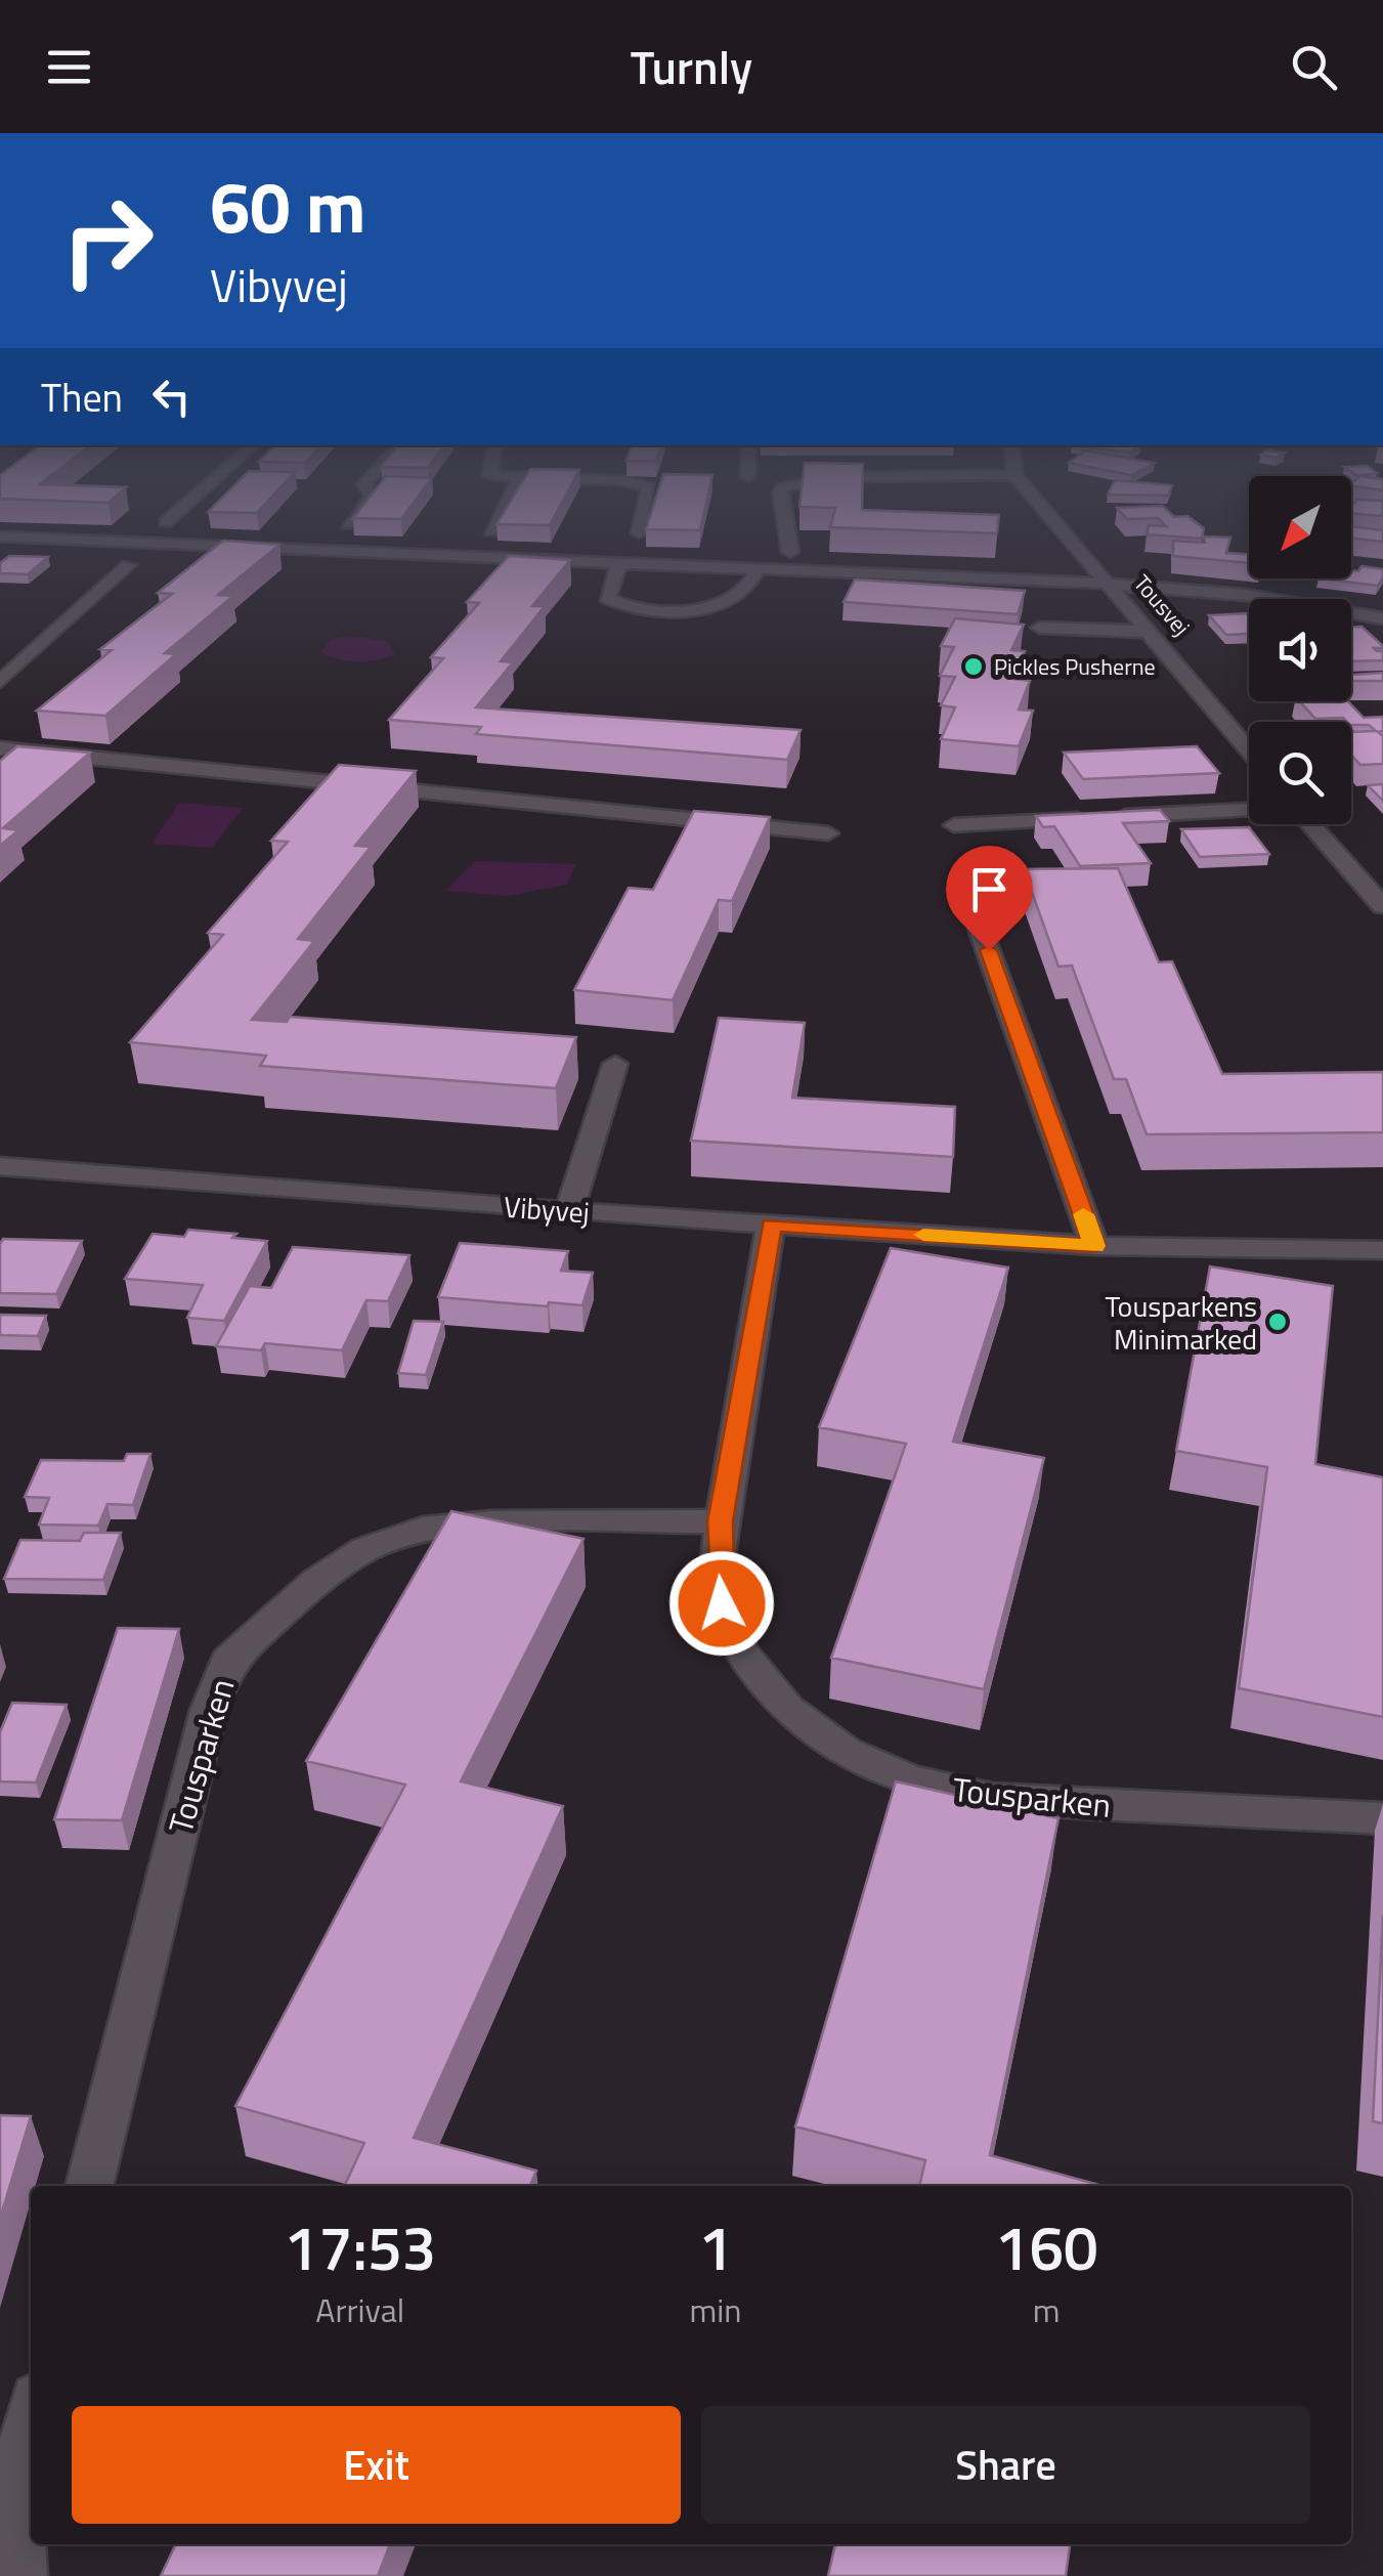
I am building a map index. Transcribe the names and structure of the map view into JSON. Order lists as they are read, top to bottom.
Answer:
{
  "streets": {
    "street": ["Tousvej", "Vibyvej", "Tousparken"]
  },
  "crossings": [
    ["Vibyvej", "Tousparken"]
  ],
  "places": ["Pickles Pusherne", "Tousparkens Minimarked"],
  "north": "bottom left",
  "page": {
    "header": "Turnly",
    "turn": ["60 m", "Vibyvej"],
    "then": "Then",
    "eta": [
      "17:53",
      "Arrival",
      "1",
      "min",
      "160",
      "m"
    ],
    "buttons": ["Exit", "Share"]
  }
}
